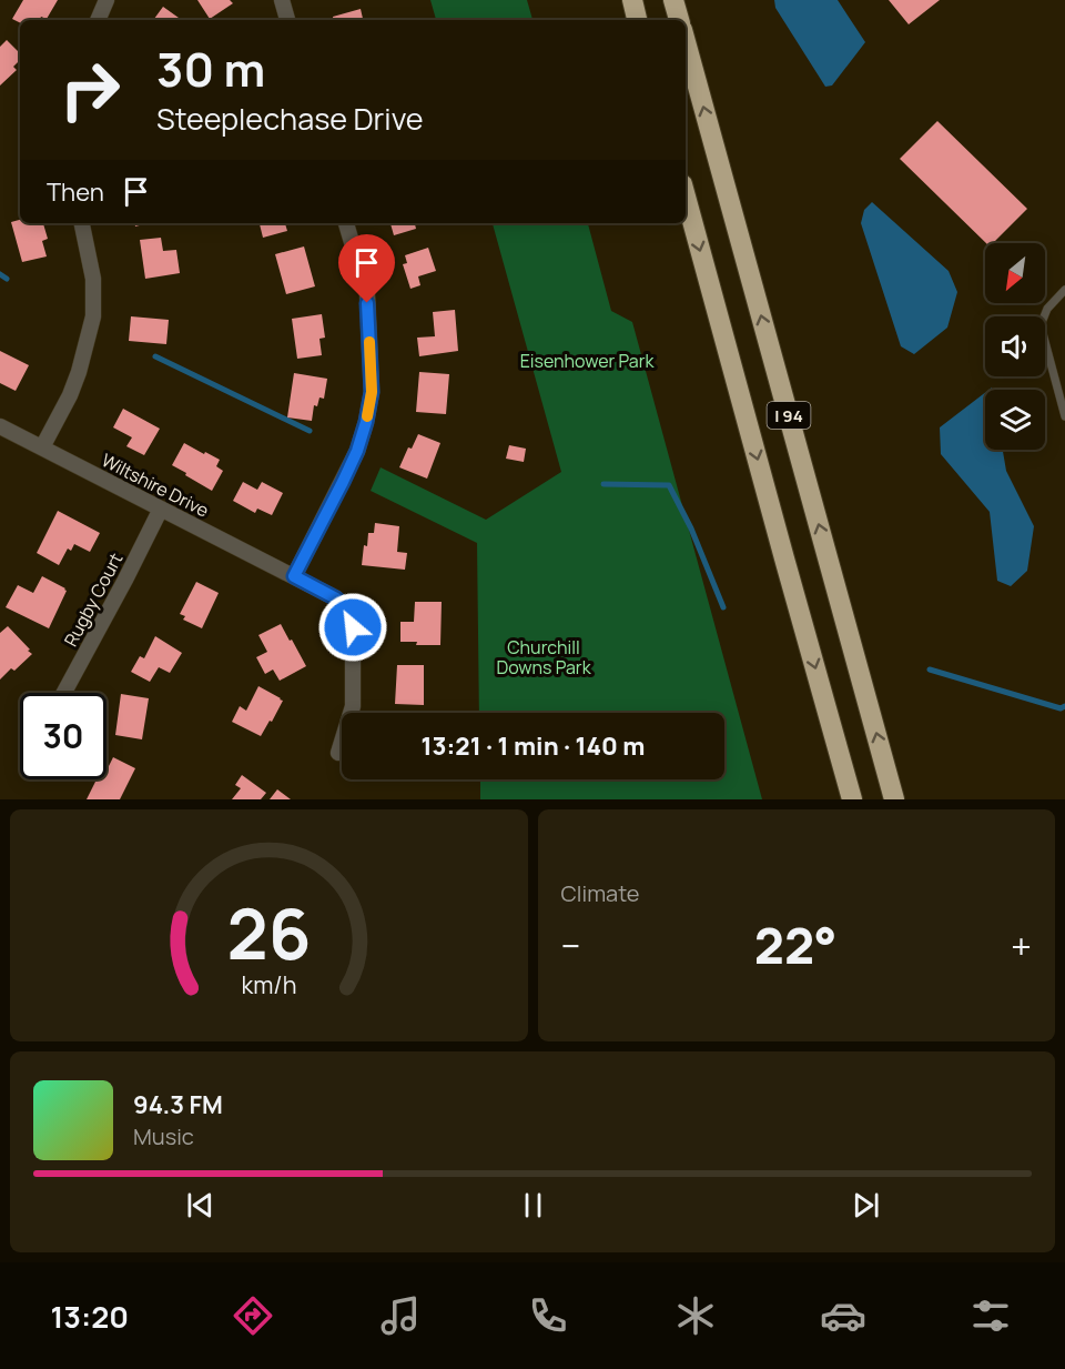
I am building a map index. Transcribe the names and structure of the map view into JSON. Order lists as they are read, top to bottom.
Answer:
{
  "streets": {
    "highway": ["I 94"],
    "street": ["Wiltshire Drive", "Rugby Court"]
  },
  "crossings": [
    ["Wiltshire Drive", "Rugby Court"]
  ],
  "parks": ["Eisenhower Park", "Churchill Downs Park"],
  "north": "bottom left",
  "page": {
    "turn": ["30 m", "Steeplechase Drive"],
    "then": "Then",
    "limit": "30",
    "trip": "13:21 · 1 min · 140 m",
    "tile": "Climate",
    "heat": ["−", "22°", "+"],
    "song": ["94.3 FM", "Music"],
    "tabs": "13:20",
    "gauge": ["26", "km/h"]
  }
}
